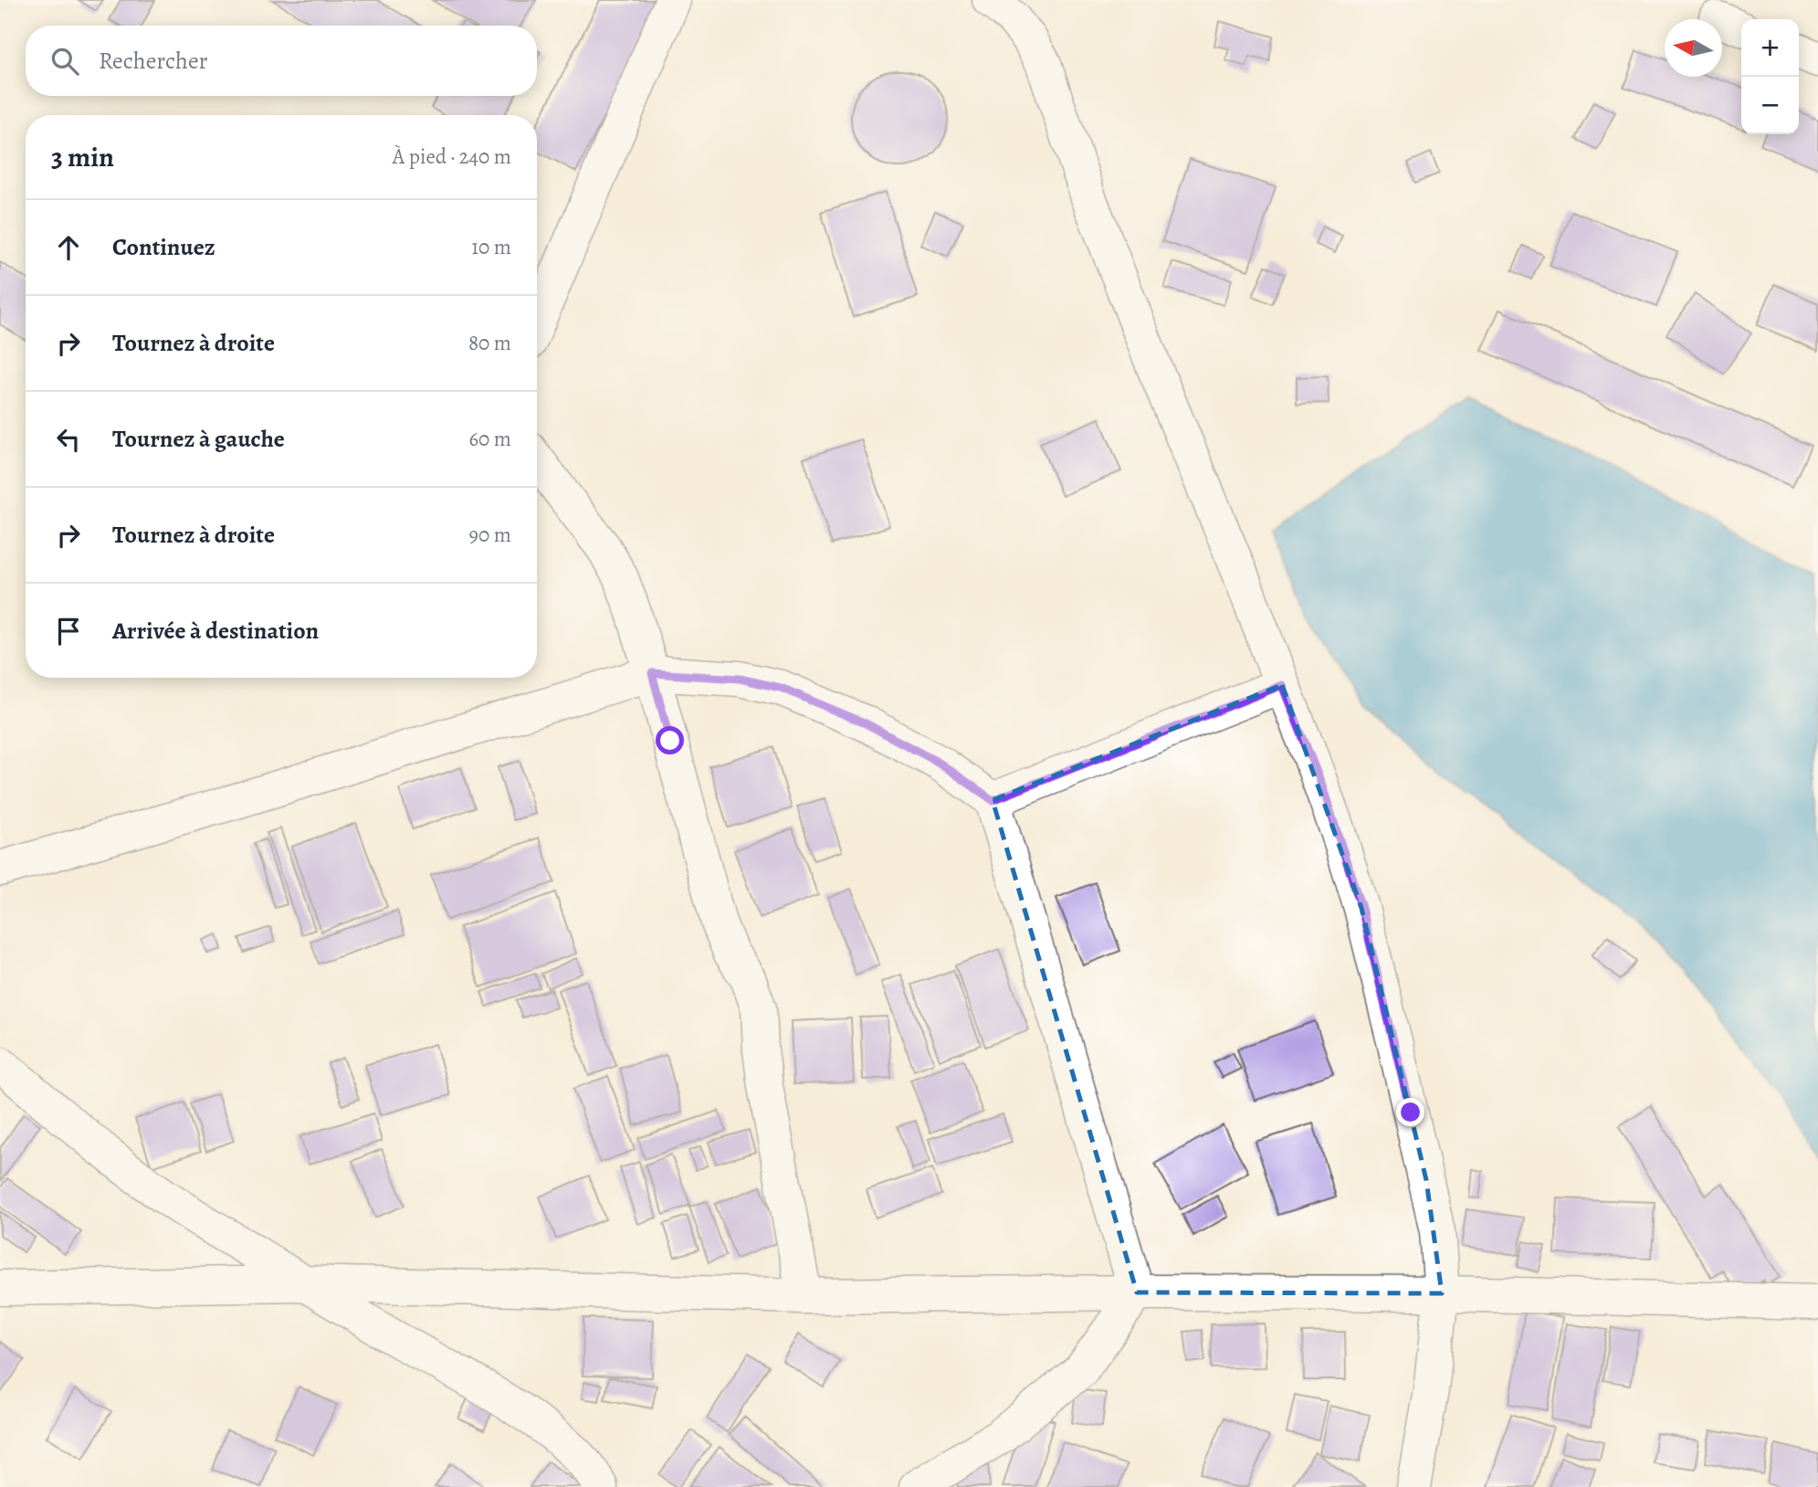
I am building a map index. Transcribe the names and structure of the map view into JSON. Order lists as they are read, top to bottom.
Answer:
{
  "north": "left",
  "page": {
    "map_buttons": ["+", "−"],
    "search": "Rechercher",
    "heading": ["3 min", "À pied · 240 m"],
    "list": [
      ["Continuez", "10 m"],
      ["Tournez à droite", "80 m"],
      ["Tournez à gauche", "60 m"],
      ["Tournez à droite", "90 m"],
      "Arrivée à destination"
    ]
  }
}
